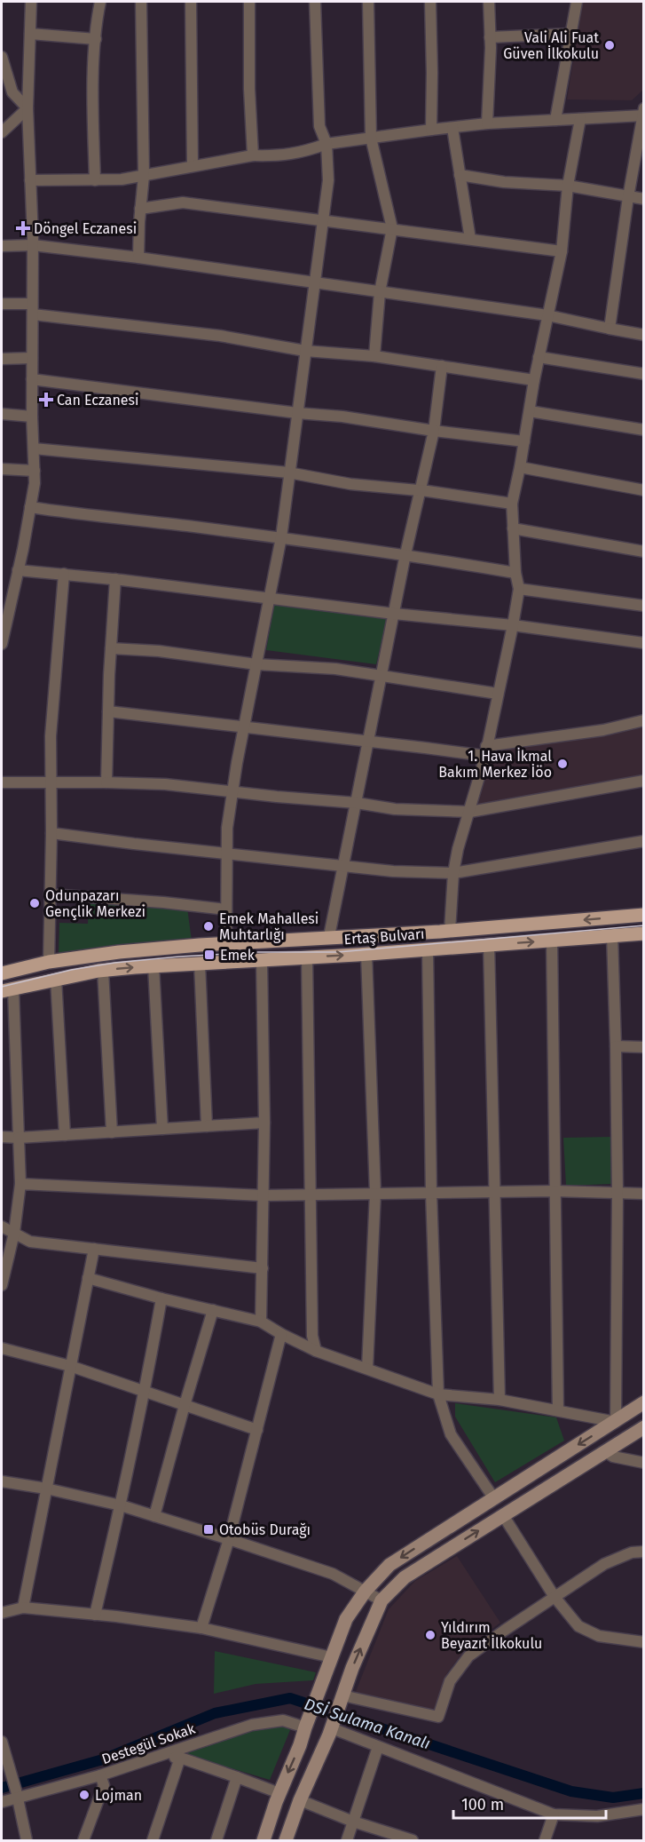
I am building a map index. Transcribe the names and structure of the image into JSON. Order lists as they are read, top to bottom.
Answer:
{
  "streets": {
    "main road": ["Ertaş Bulvarı"],
    "street": ["Destegül Sokak"]
  },
  "water": ["DSİ Sulama Kanalı"],
  "places": {
    "other": [
      "Vali Ali Fuat Güven İlkokulu",
      "1. Hava İkmal Bakım Merkez İöo",
      "Odunpazarı Gençlik Merkezi",
      "Emek Mahallesi Muhtarlığı",
      "Yıldırım Beyazıt İlkokulu",
      "Lojman"
    ],
    "health": ["Döngel Eczanesi", "Can Eczanesi"],
    "transit": ["Emek", "Otobüs Durağı"]
  },
  "scale_bar": "100 m"
}
